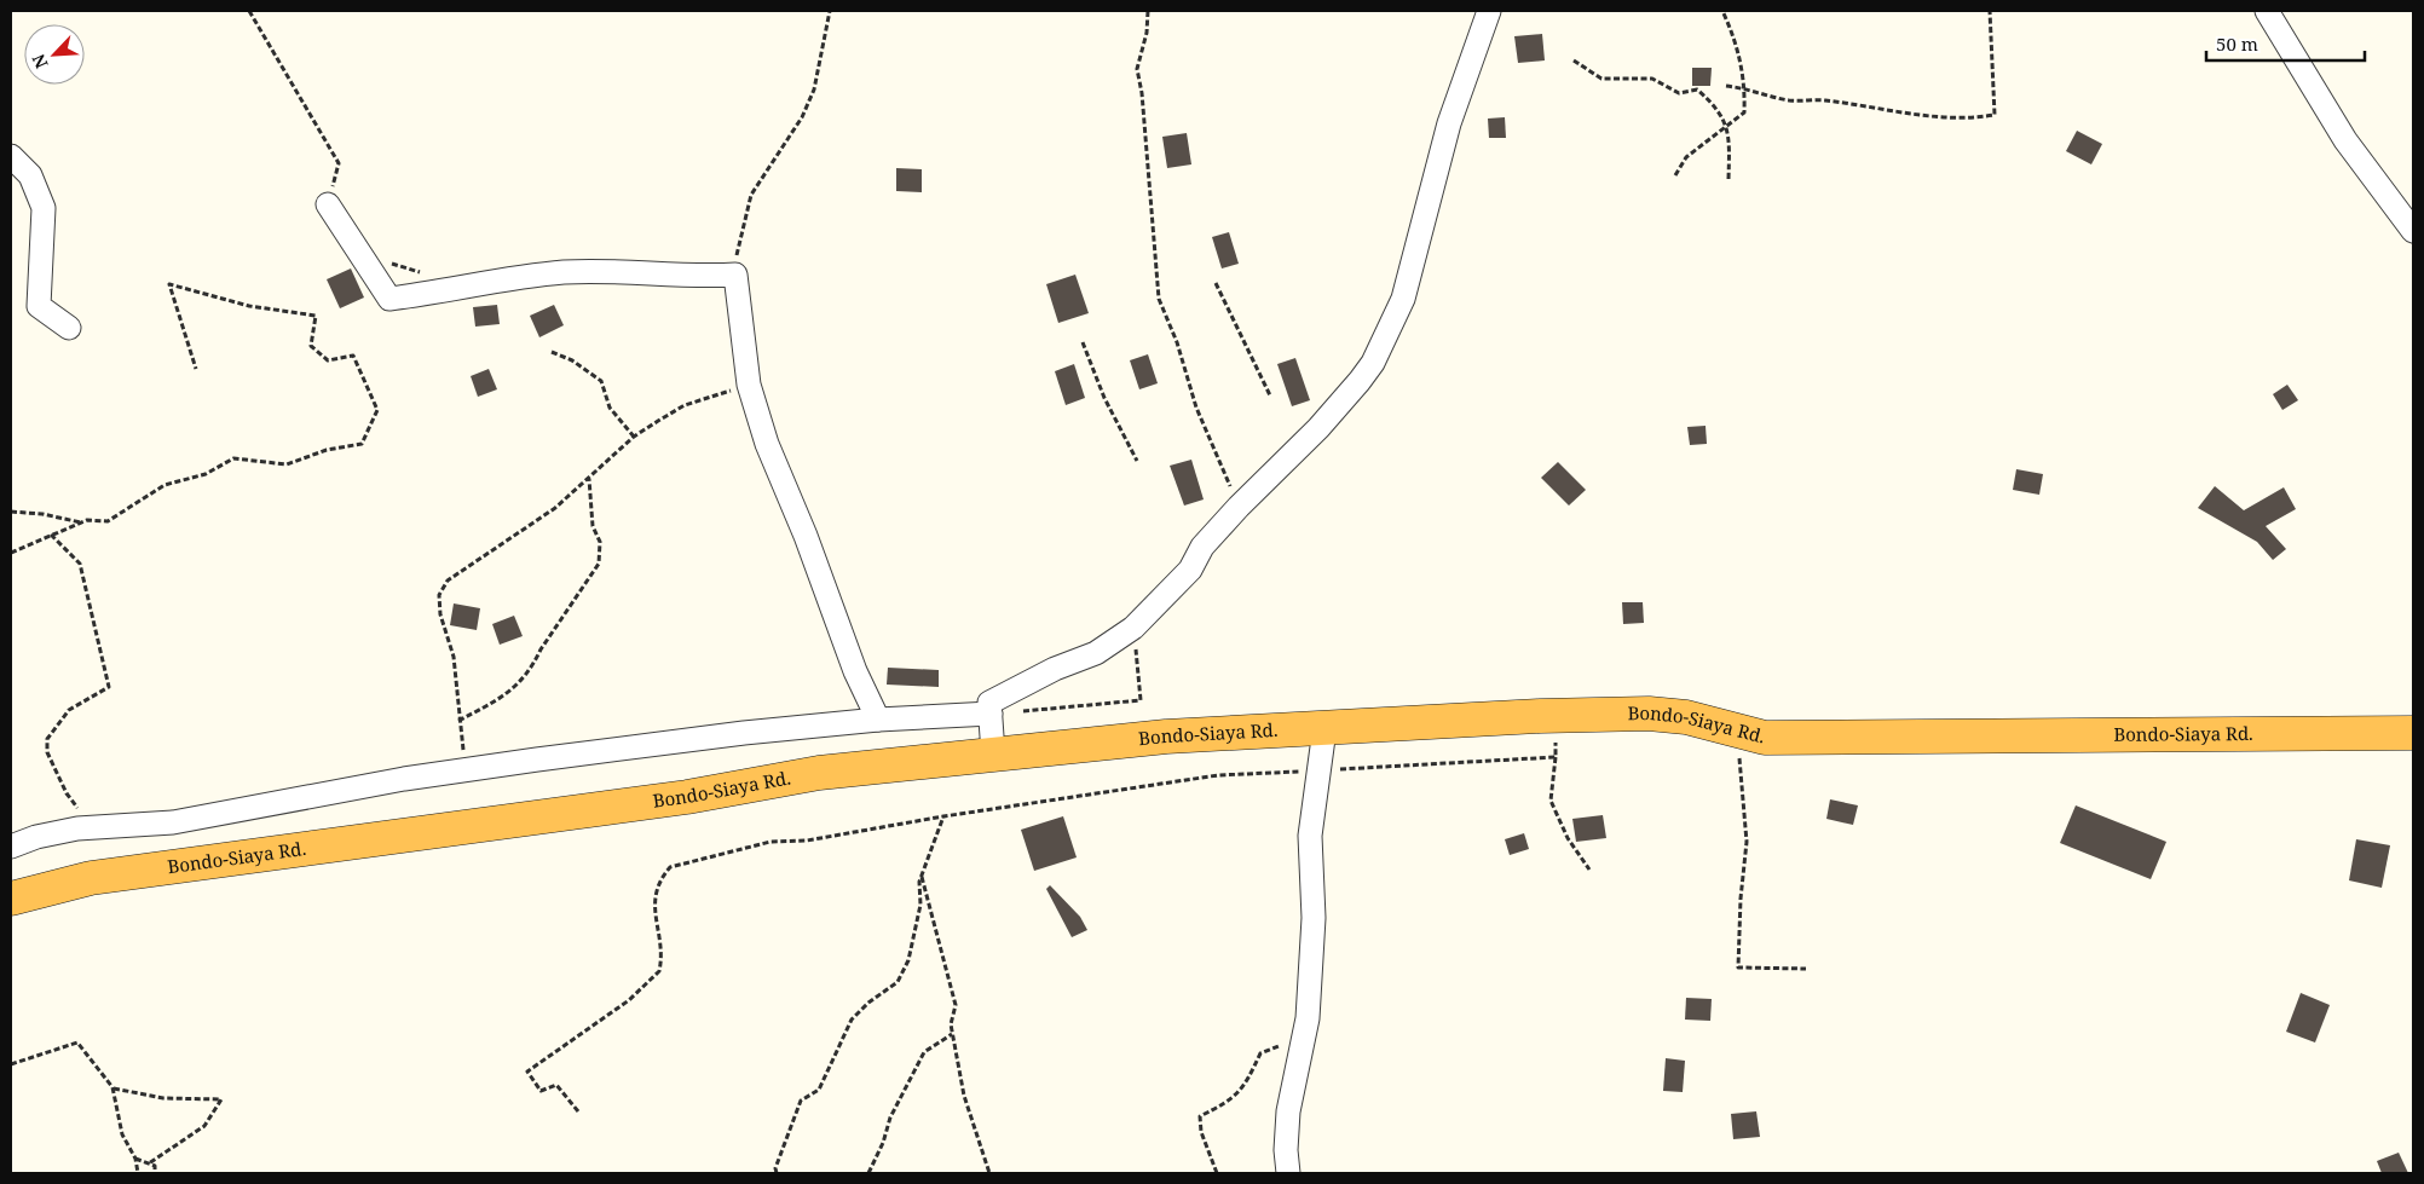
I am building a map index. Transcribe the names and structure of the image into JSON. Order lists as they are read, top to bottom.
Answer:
{
  "streets": {
    "highway": ["Bondo-Siaya Rd."]
  },
  "scale_bar": "50 m",
  "north": "bottom left"
}
